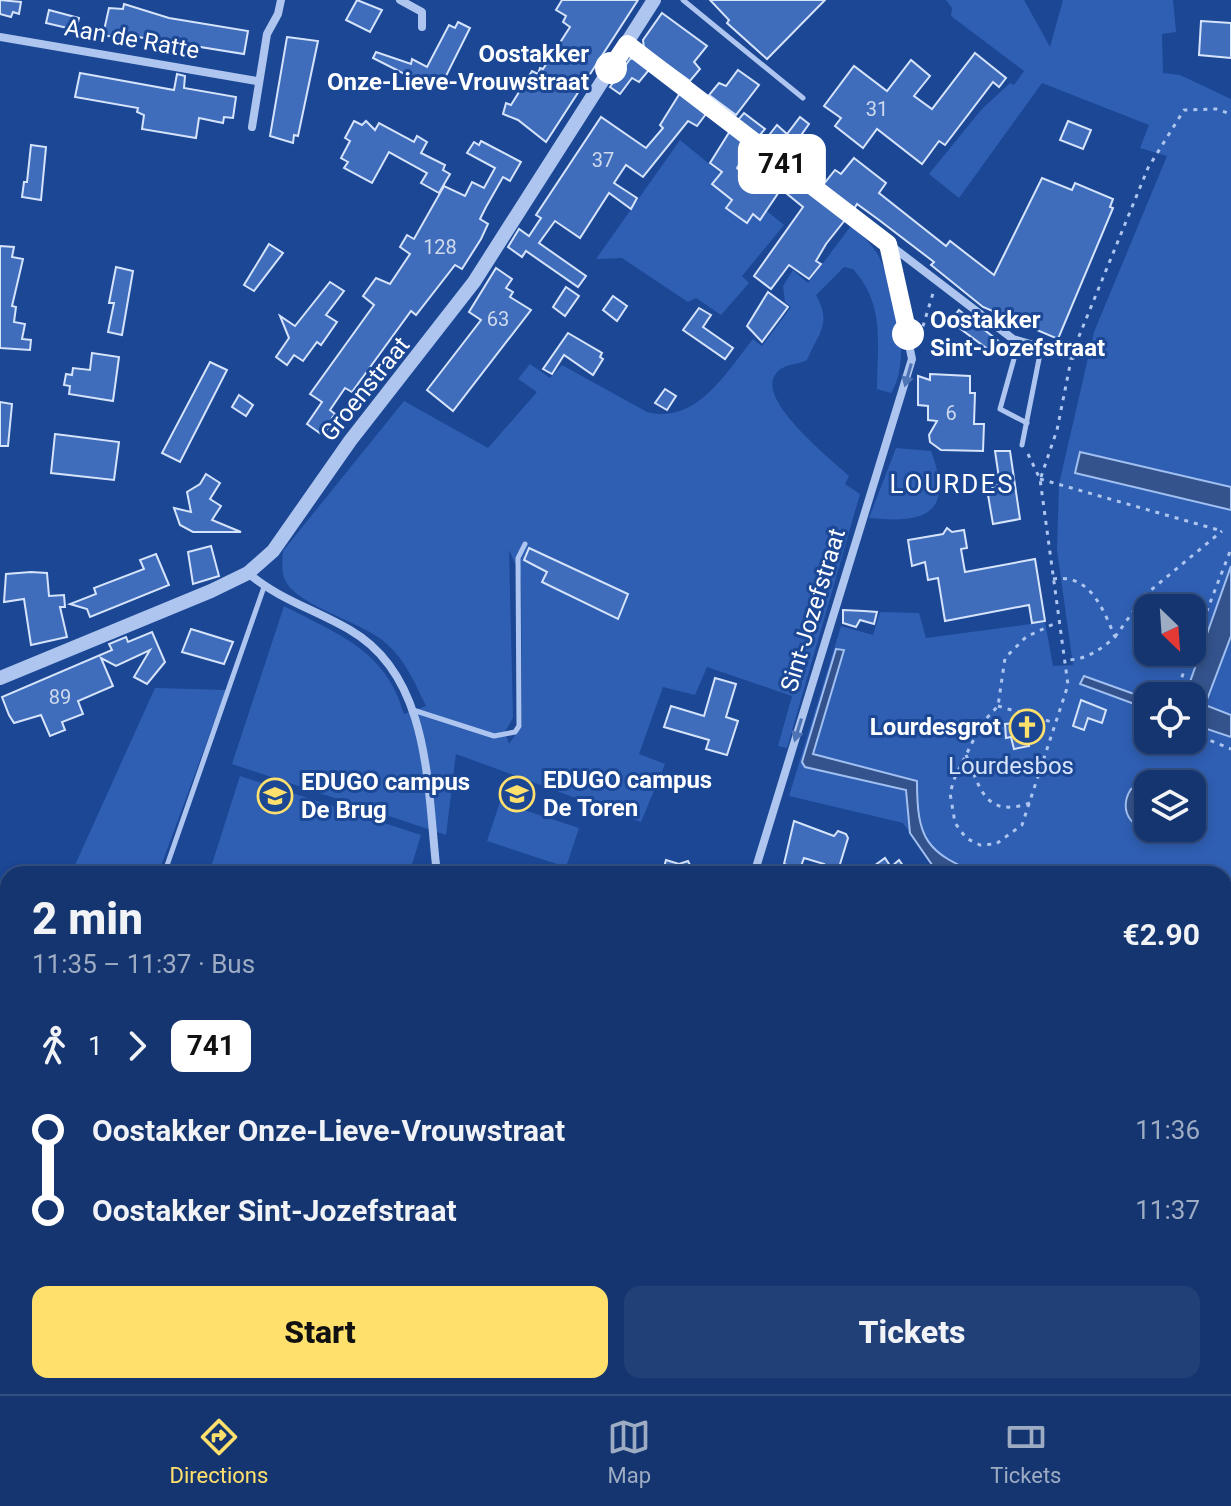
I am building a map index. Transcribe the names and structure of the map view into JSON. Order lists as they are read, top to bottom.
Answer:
{
  "streets": {
    "street": ["Aan de Ratte", "Groenstraat", "Sint-Jozefstraat"]
  },
  "one_way": ["Sint-Jozefstraat"],
  "districts": ["LOURDES"],
  "parks": ["Lourdesbos"],
  "places": {
    "other": ["Oostakker Onze-Lieve-Vrouwstraat", "Oostakker Sint-Jozefstraat"],
    "church": ["Lourdesgrot"],
    "school or university": ["EDUGO campus De Toren", "EDUGO campus De Brug"]
  },
  "lines": ["bus line 741"],
  "house_numbers": [
    "31",
    "37",
    "128",
    "63",
    "6",
    "89"
  ],
  "north": "bottom right",
  "page": {
    "on_map": "741",
    "heading": ["2 min", "11:35 – 11:37 · Bus", "€2.90"],
    "legs": ["1", "741"],
    "list": [
      {
        "name": "Oostakker Onze-Lieve-Vrouwstraat",
        "value": "11:36"
      },
      {
        "name": "Oostakker Sint-Jozefstraat",
        "value": "11:37"
      }
    ],
    "buttons": ["Start", "Tickets"],
    "tabs": ["Directions", "Map", "Tickets"]
  }
}
